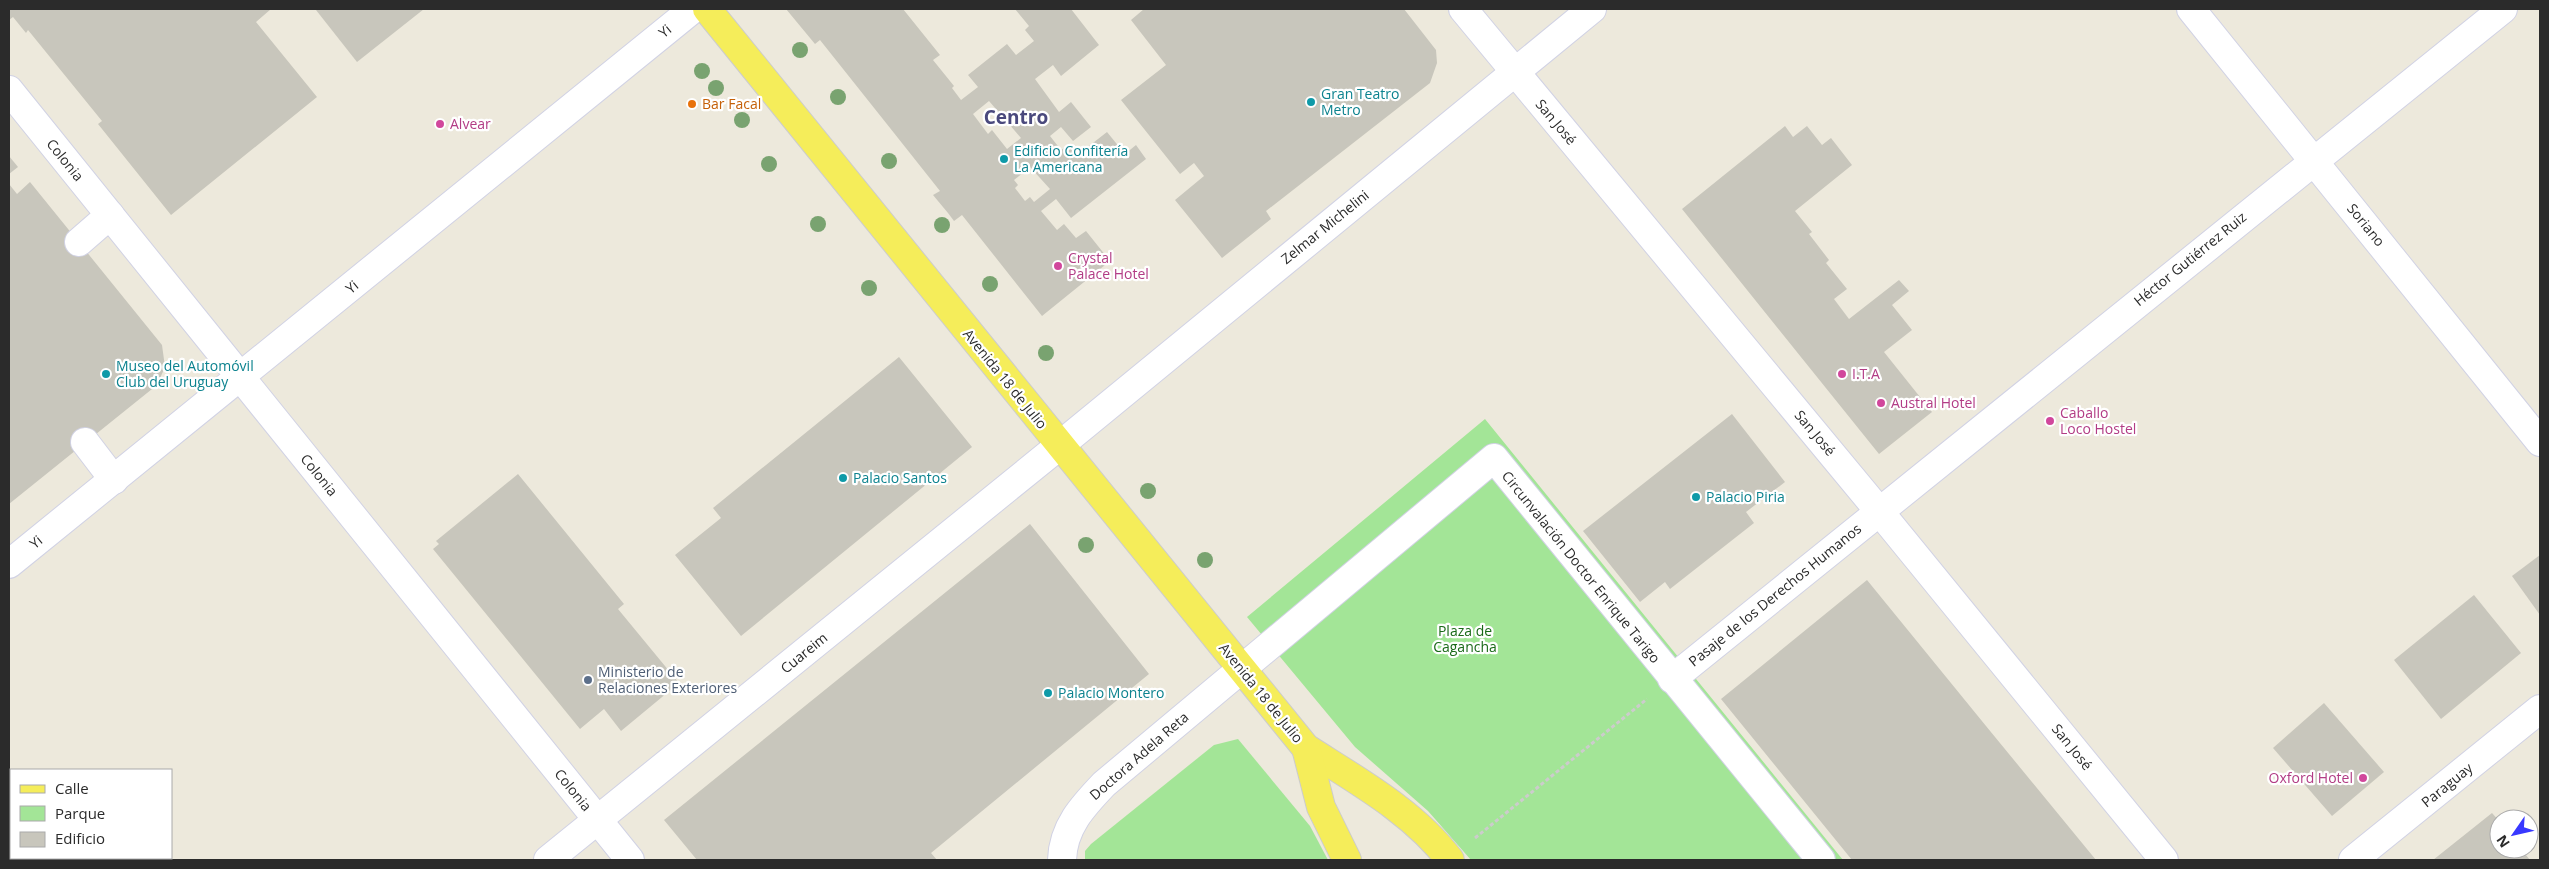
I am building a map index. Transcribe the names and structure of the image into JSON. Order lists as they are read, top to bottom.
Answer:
{
  "streets": {
    "main road": ["Avenida 18 de Julio"],
    "street": [
      "Yi",
      "San José",
      "Colonia",
      "Soriano",
      "Zelmar Michelini",
      "Héctor Gutiérrez Ruiz",
      "Circunvalación Doctor Enrique Tarigo",
      "Pasaje de los Derechos Humanos",
      "Cuareim",
      "Doctora Adela Reta",
      "Paraguay"
    ]
  },
  "crossings": [
    ["Yi", "Colonia"],
    ["San José", "Zelmar Michelini"],
    ["San José", "Héctor Gutiérrez Ruiz"],
    ["San José", "Pasaje de los Derechos Humanos"],
    ["Colonia", "Cuareim"],
    ["Soriano", "Héctor Gutiérrez Ruiz"],
    ["Zelmar Michelini", "Avenida 18 de Julio"],
    ["Zelmar Michelini", "Cuareim"],
    ["Héctor Gutiérrez Ruiz", "Pasaje de los Derechos Humanos"],
    ["Avenida 18 de Julio", "Circunvalación Doctor Enrique Tarigo"],
    ["Avenida 18 de Julio", "Cuareim"],
    ["Avenida 18 de Julio", "Doctora Adela Reta"],
    ["Circunvalación Doctor Enrique Tarigo", "Pasaje de los Derechos Humanos"],
    ["Circunvalación Doctor Enrique Tarigo", "Doctora Adela Reta"]
  ],
  "districts": ["Centro"],
  "parks": ["Plaza de Cagancha"],
  "places": [
    "Gran Teatro Metro",
    "Bar Facal",
    "Alvear",
    "Edificio Confitería La Americana",
    "Crystal Palace Hotel",
    "Museo del Automóvil Club del Uruguay",
    "I.T.A",
    "Austral Hotel",
    "Caballo Loco Hostel",
    "Palacio Santos",
    "Palacio Piria",
    "Ministerio de Relaciones Exteriores",
    "Palacio Montero",
    "Oxford Hotel"
  ],
  "legend": ["Calle", "Parque", "Edificio"],
  "north": "bottom left"
}
